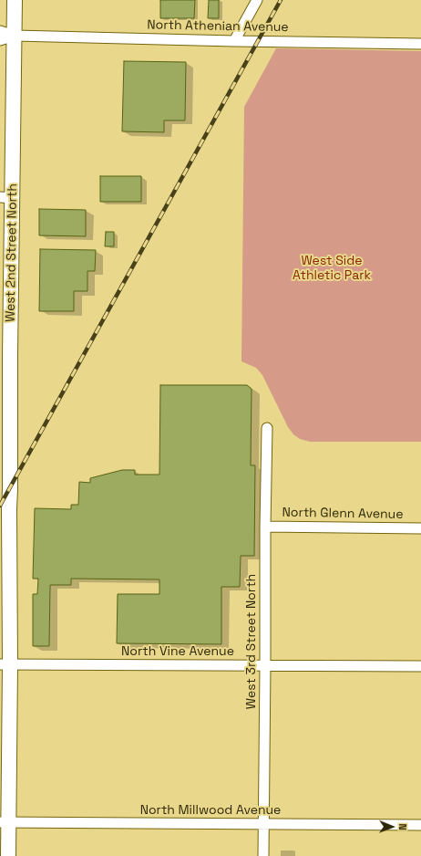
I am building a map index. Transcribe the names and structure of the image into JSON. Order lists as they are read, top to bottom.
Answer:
{
  "streets": {
    "street": [
      "North Athenian Avenue",
      "West 2nd Street North",
      "North Glenn Avenue",
      "West 3rd Street North",
      "North Vine Avenue",
      "North Millwood Avenue"
    ]
  },
  "crossings": [
    ["North Athenian Avenue", "West 2nd Street North"],
    ["West 2nd Street North", "North Vine Avenue"],
    ["West 2nd Street North", "North Millwood Avenue"],
    ["North Glenn Avenue", "West 3rd Street North"],
    ["West 3rd Street North", "North Vine Avenue"],
    ["West 3rd Street North", "North Millwood Avenue"]
  ],
  "parks": ["West Side Athletic Park"],
  "north": "right"
}
